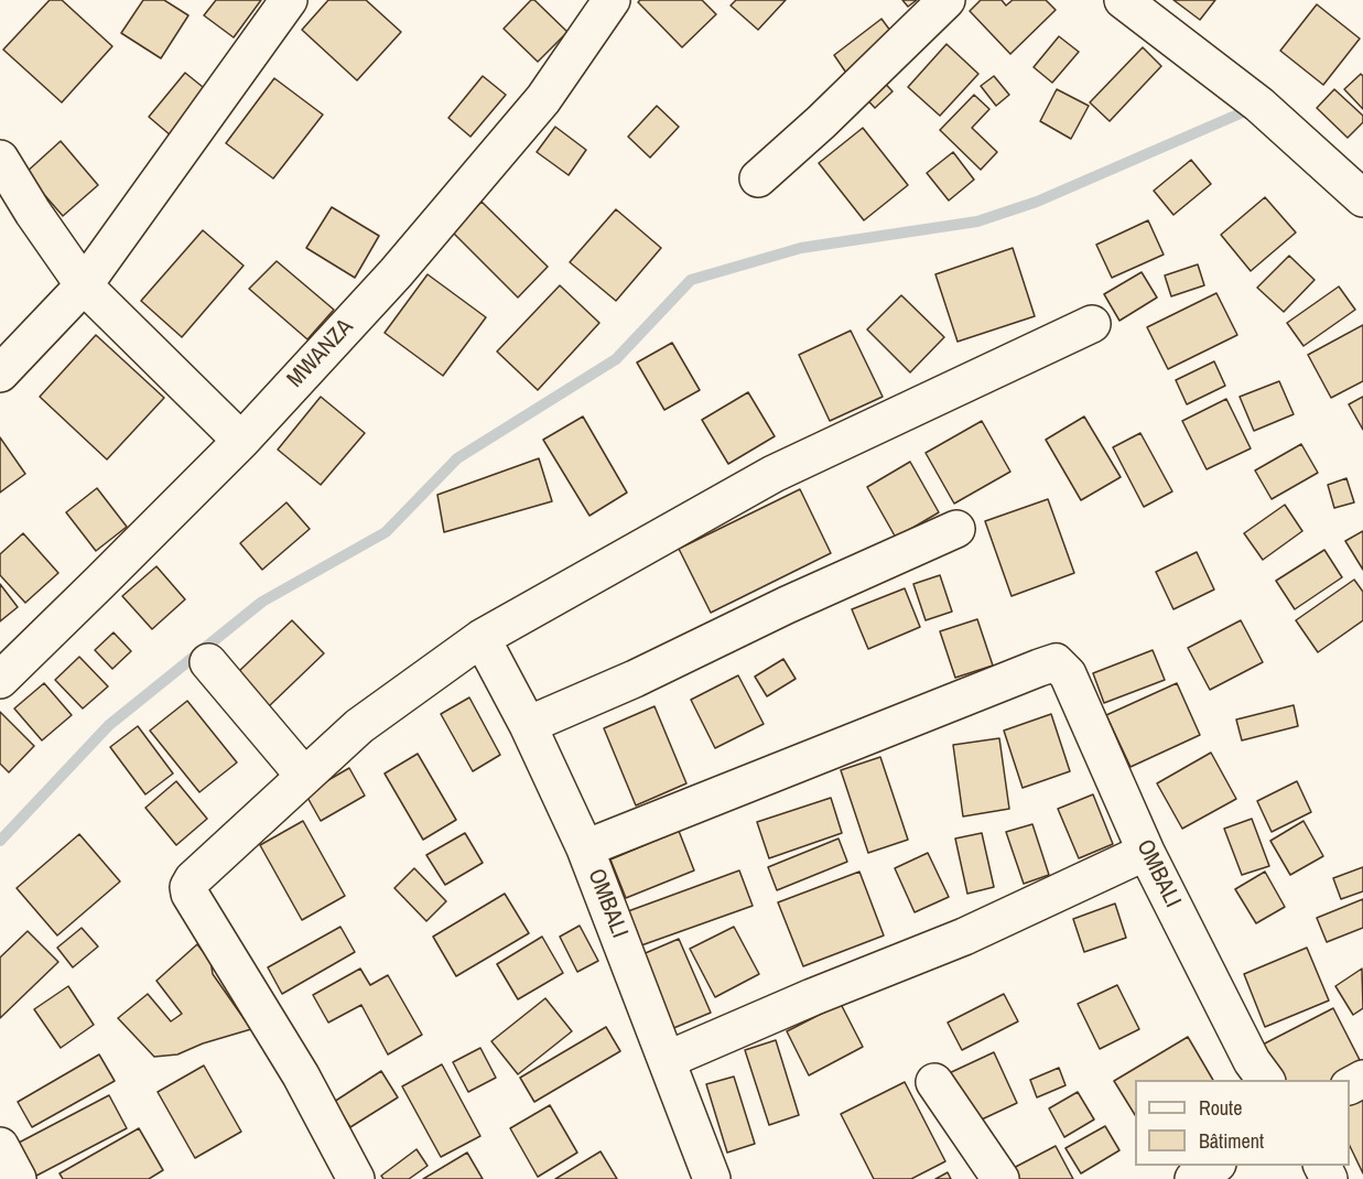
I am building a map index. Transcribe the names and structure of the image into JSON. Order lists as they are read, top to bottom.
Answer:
{
  "streets": {
    "street": ["MWANZA", "OMBALI"]
  },
  "legend": ["Route", "Bâtiment"]
}
